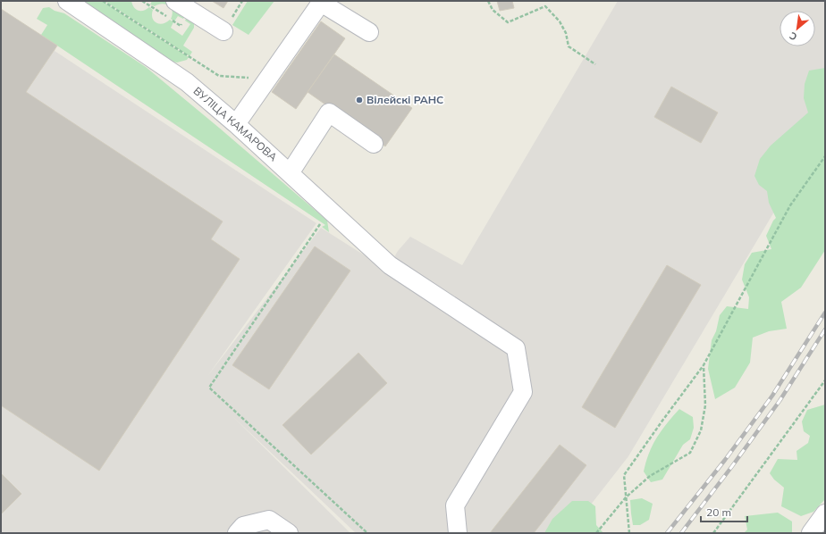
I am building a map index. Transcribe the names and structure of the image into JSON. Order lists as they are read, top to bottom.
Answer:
{
  "streets": {
    "street": ["ВУЛІЦА КАМАРОВА"]
  },
  "places": ["Вілейскі РАНС"],
  "scale_bar": "20 m",
  "north": "bottom left"
}
